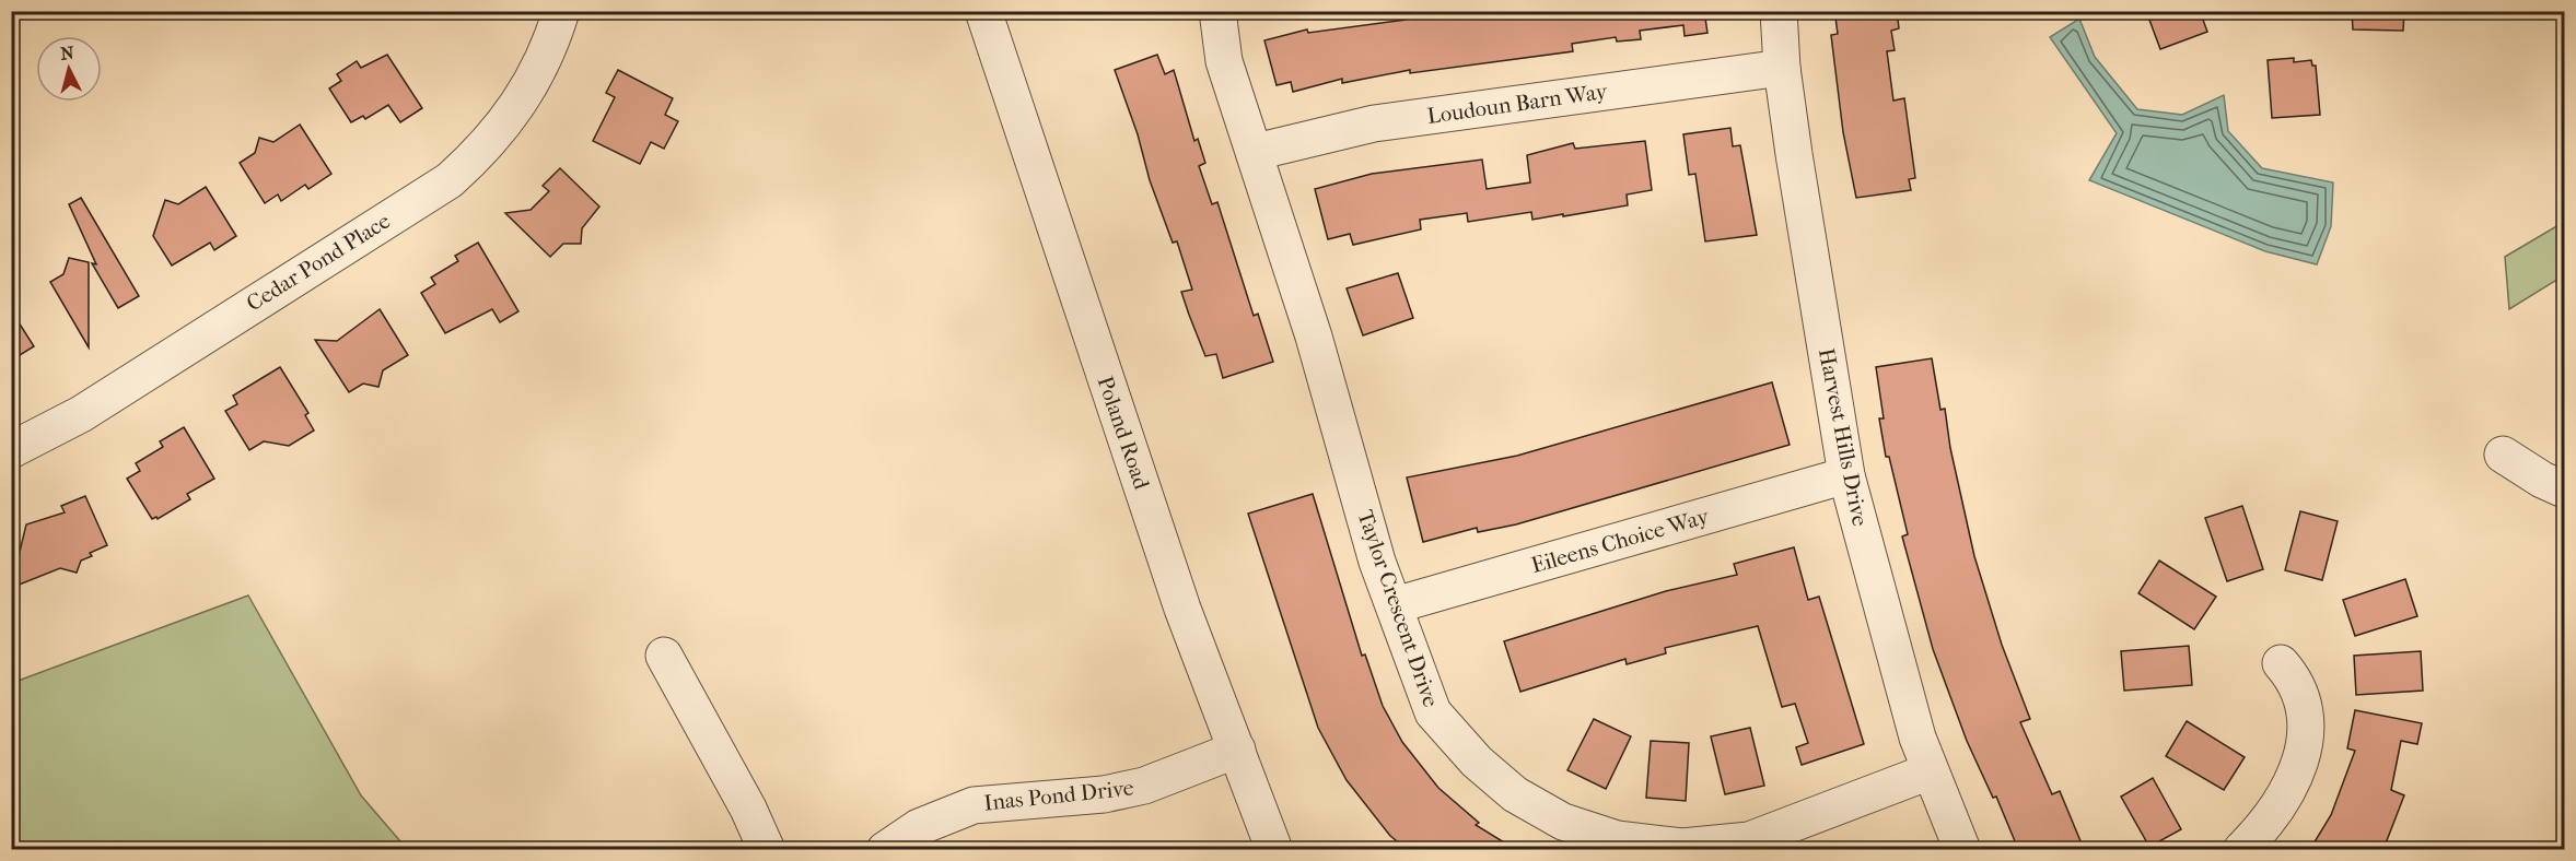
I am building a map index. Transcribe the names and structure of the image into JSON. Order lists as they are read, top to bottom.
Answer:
{
  "streets": {
    "street": [
      "Loudoun Barn Way",
      "Cedar Pond Place",
      "Poland Road",
      "Harvest Hills Drive",
      "Eileens Choice Way",
      "Taylor Crescent Drive",
      "Inas Pond Drive"
    ]
  },
  "crossings": [
    ["Loudoun Barn Way", "Harvest Hills Drive"],
    ["Loudoun Barn Way", "Taylor Crescent Drive"],
    ["Poland Road", "Inas Pond Drive"],
    ["Harvest Hills Drive", "Eileens Choice Way"],
    ["Harvest Hills Drive", "Taylor Crescent Drive"],
    ["Eileens Choice Way", "Taylor Crescent Drive"]
  ],
  "north": "top"
}
